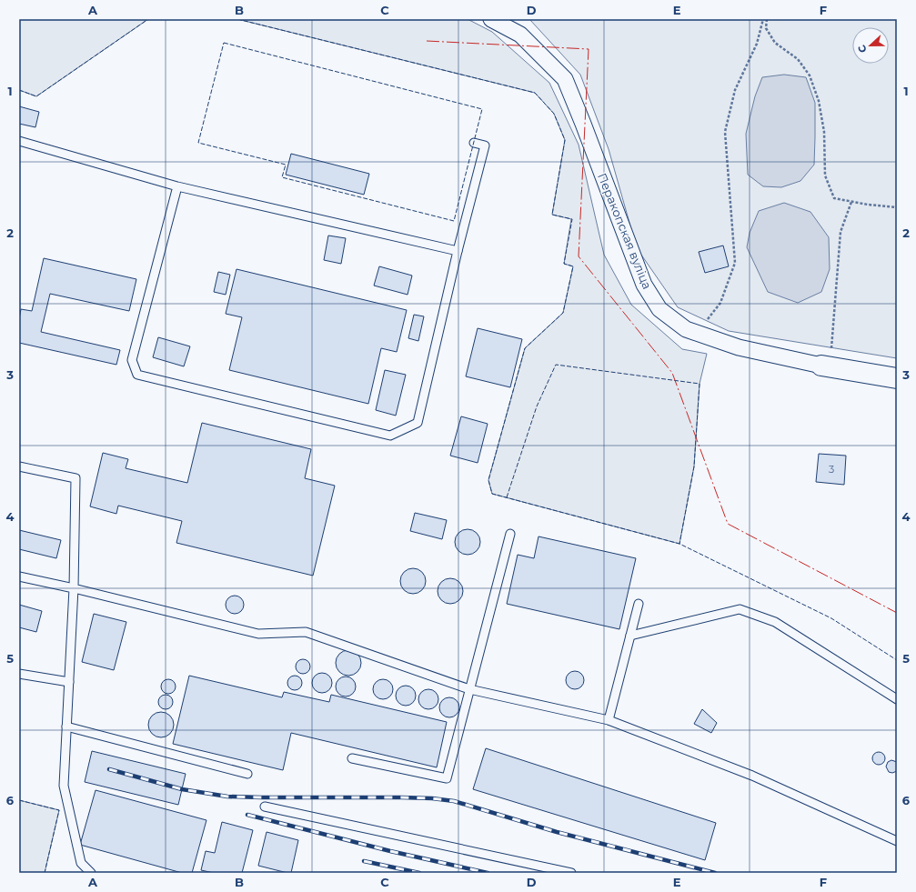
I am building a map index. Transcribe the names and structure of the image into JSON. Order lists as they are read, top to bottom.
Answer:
{
  "streets": {
    "street": ["Перакопская вуліца"]
  },
  "house_numbers": ["3"],
  "north": "left",
  "grid": {
    "columns": [
      "A",
      "B",
      "C",
      "D",
      "E",
      "F"
    ],
    "rows": [
      "1",
      "2",
      "3",
      "4",
      "5",
      "6"
    ]
  }
}
